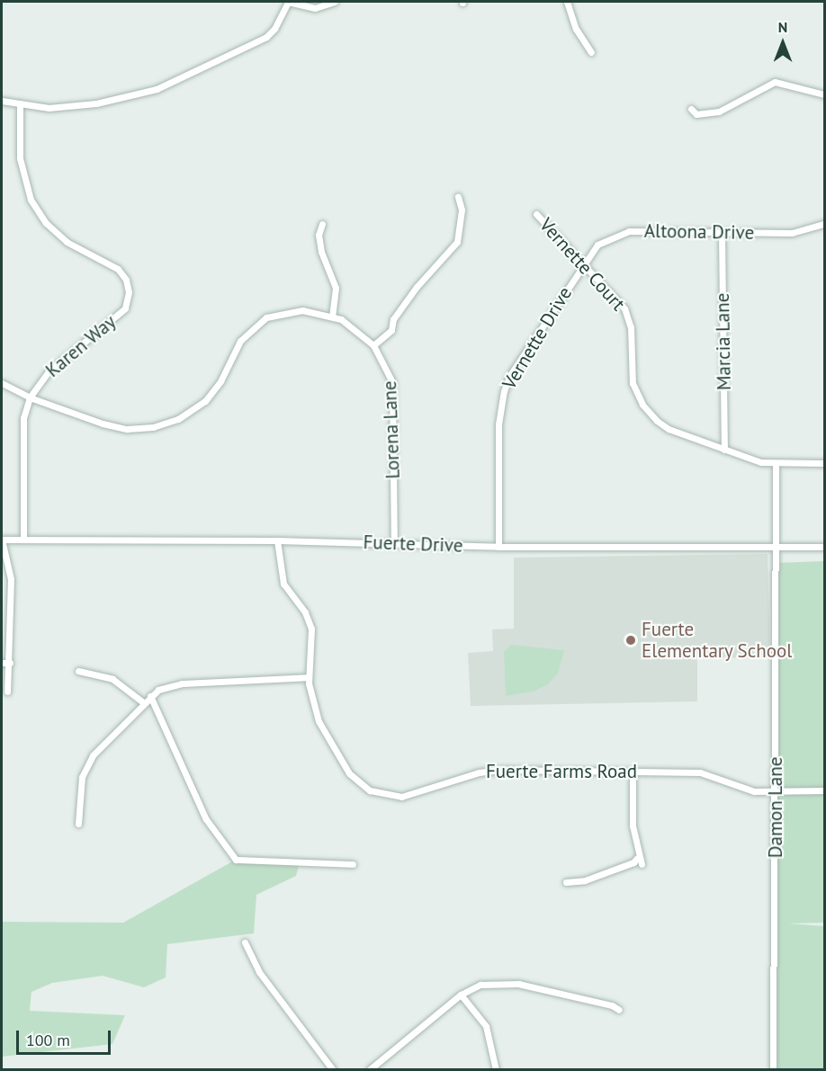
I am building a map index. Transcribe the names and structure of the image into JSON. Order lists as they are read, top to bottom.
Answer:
{
  "streets": {
    "street": [
      "Altoona Drive",
      "Vernette Court",
      "Vernette Drive",
      "Marcia Lane",
      "Karen Way",
      "Lorena Lane",
      "Fuerte Drive",
      "Fuerte Farms Road",
      "Damon Lane"
    ]
  },
  "crossings": [
    ["Altoona Drive", "Vernette Court"],
    ["Altoona Drive", "Vernette Drive"],
    ["Altoona Drive", "Marcia Lane"],
    ["Vernette Court", "Vernette Drive"],
    ["Vernette Court", "Marcia Lane"],
    ["Vernette Drive", "Fuerte Drive"],
    ["Karen Way", "Lorena Lane"],
    ["Karen Way", "Fuerte Drive"],
    ["Lorena Lane", "Fuerte Drive"],
    ["Fuerte Drive", "Fuerte Farms Road"],
    ["Fuerte Drive", "Damon Lane"],
    ["Fuerte Farms Road", "Damon Lane"]
  ],
  "places": ["Fuerte Elementary School"],
  "scale_bar": "100 m",
  "north": "top"
}
